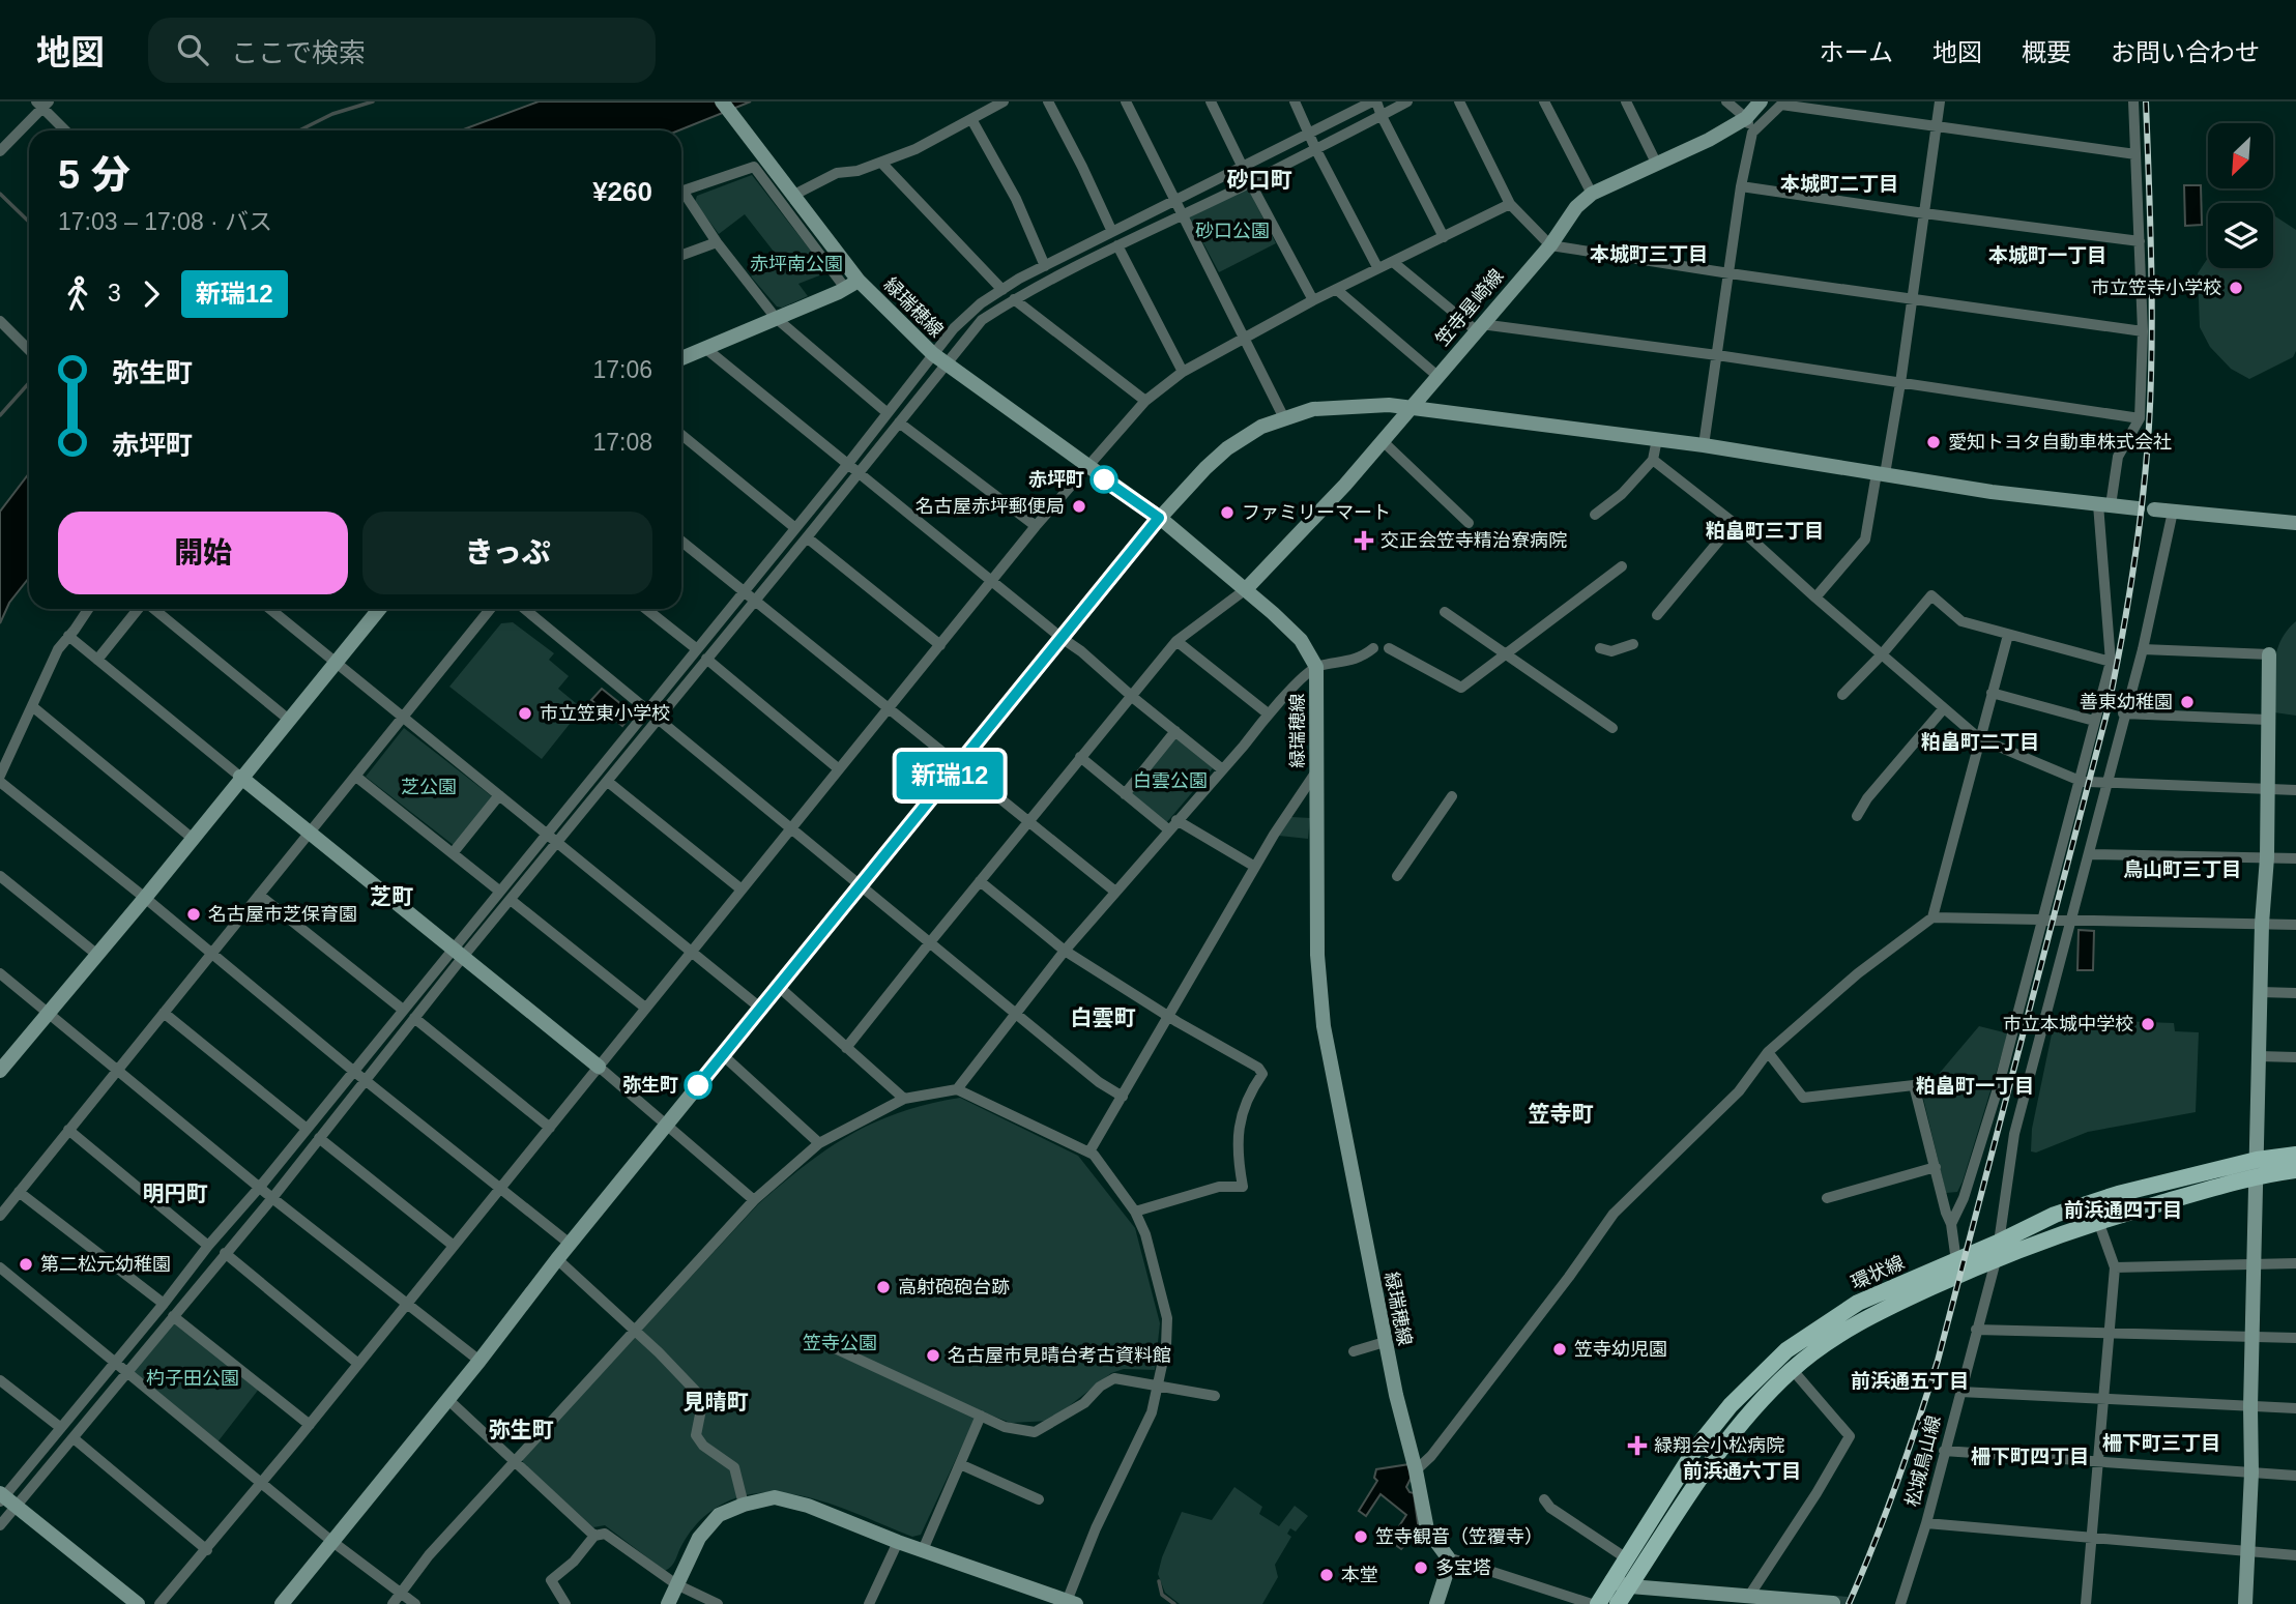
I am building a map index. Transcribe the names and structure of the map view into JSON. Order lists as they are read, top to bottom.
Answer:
{
  "streets": {
    "main road": ["環状線"],
    "street": ["緑瑞穂線", "笠寺星崎線", "松城鳥山線"]
  },
  "crossings": [
    ["緑瑞穂線", "笠寺星崎線"],
    ["環状線", "松城鳥山線"]
  ],
  "districts": [
    "砂口町",
    "本城町二丁目",
    "本城町三丁目",
    "本城町一丁目",
    "粕畠町三丁目",
    "粕畠町二丁目",
    "鳥山町三丁目",
    "芝町",
    "白雲町",
    "粕畠町一丁目",
    "笠寺町",
    "明円町",
    "前浜通四丁目",
    "前浜通五丁目",
    "見晴町",
    "弥生町",
    "柵下町三丁目",
    "柵下町四丁目",
    "前浜通六丁目"
  ],
  "parks": [
    "砂口公園",
    "赤坪南公園",
    "白雲公園",
    "芝公園",
    "笠寺公園",
    "杓子田公園"
  ],
  "places": {
    "other": [
      "市立笠寺小学校",
      "愛知トヨタ自動車株式会社",
      "赤坪町",
      "名古屋赤坪郵便局",
      "ファミリーマート",
      "善東幼稚園",
      "市立笠東小学校",
      "名古屋市芝保育園",
      "市立本城中学校",
      "弥生町",
      "第二松元幼稚園",
      "高射砲砲台跡",
      "笠寺幼児園",
      "名古屋市見晴台考古資料館",
      "笠寺観音（笠覆寺）",
      "多宝塔",
      "本堂"
    ],
    "health": ["交正会笠寺精治寮病院", "緑翔会小松病院"]
  },
  "lines": ["bus line 新瑞12"],
  "north": "bottom left",
  "page": {
    "header": "地図",
    "search": "ここで検索",
    "nav": [
      "ホーム",
      "地図",
      "概要",
      "お問い合わせ"
    ],
    "on_map": "新瑞12",
    "heading": ["5 分", "17:03 – 17:08 · バス", "¥260"],
    "legs": ["3", "新瑞12"],
    "list": [
      {
        "name": "弥生町",
        "value": "17:06"
      },
      {
        "name": "赤坪町",
        "value": "17:08"
      }
    ],
    "buttons": ["開始", "きっぷ"]
  }
}
